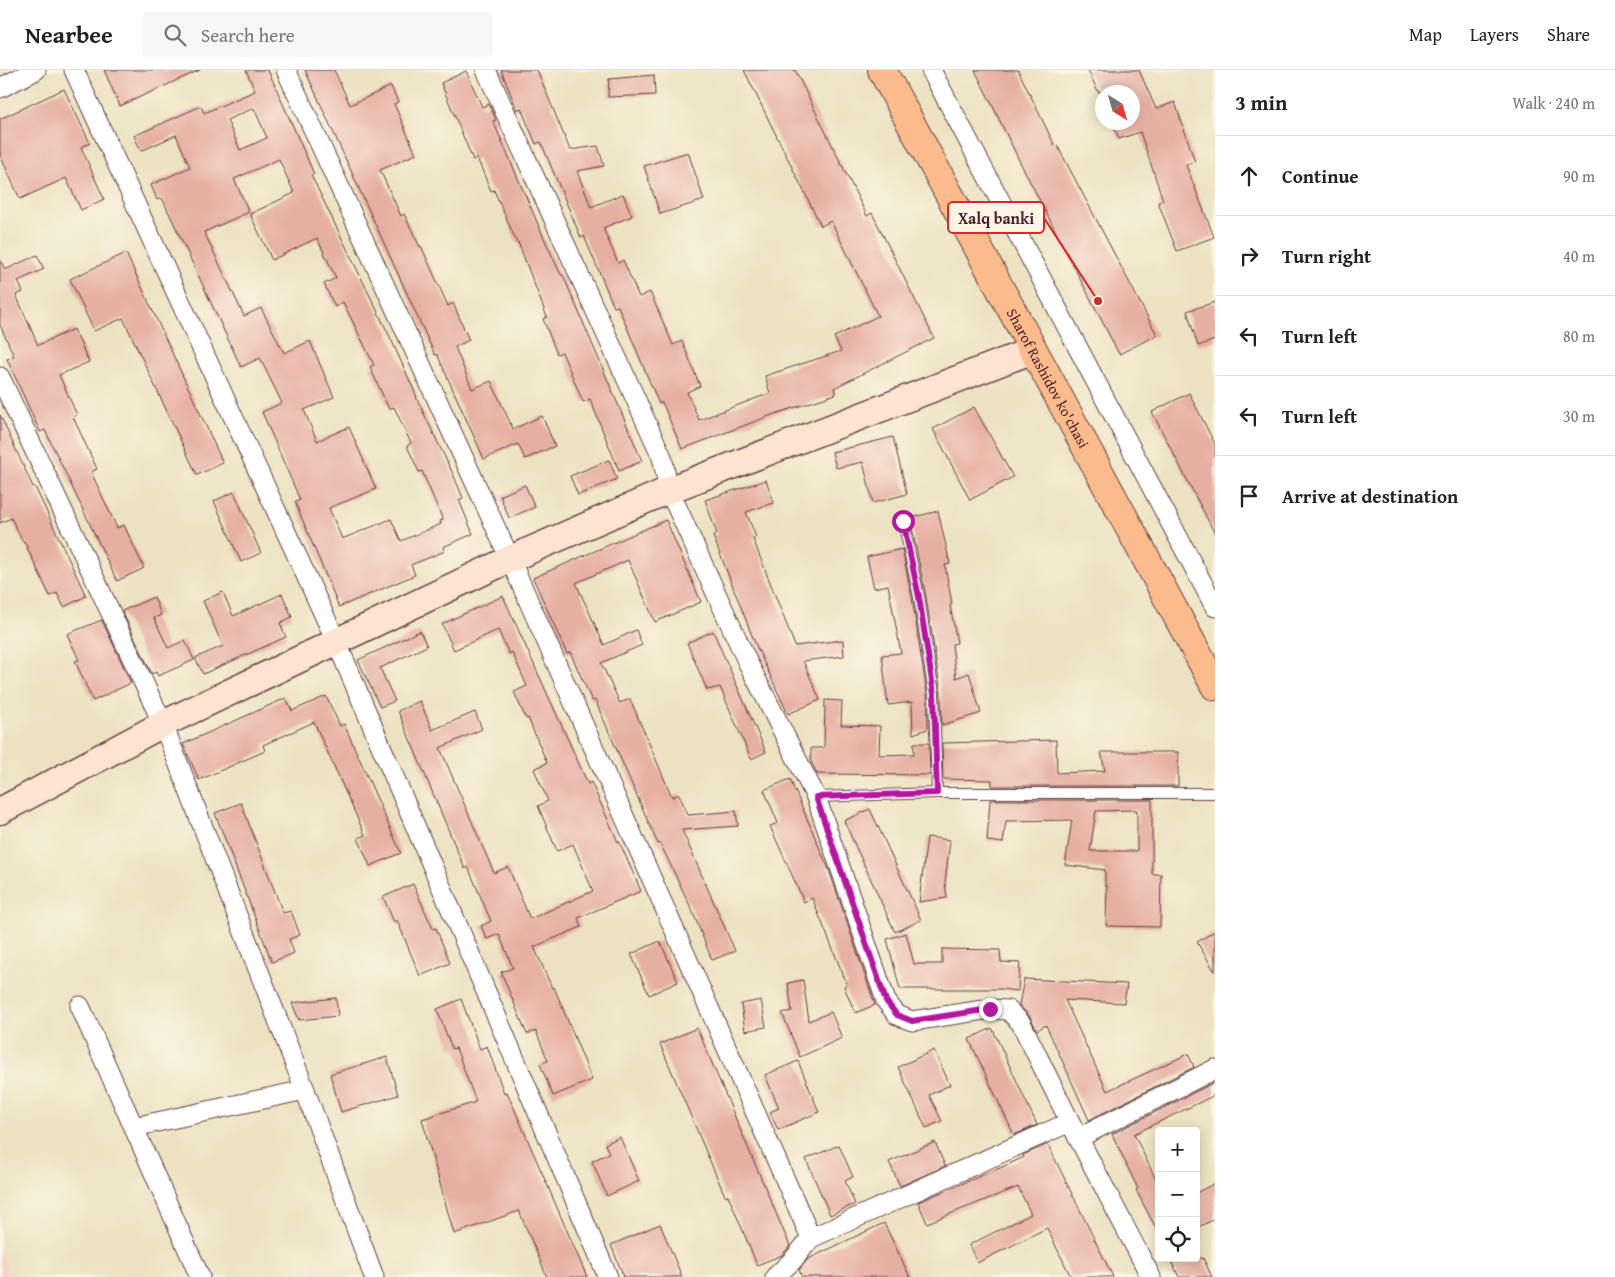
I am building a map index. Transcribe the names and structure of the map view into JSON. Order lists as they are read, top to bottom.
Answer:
{
  "streets": {
    "main road": ["Sharof Rashidov ko'chasi"]
  },
  "places": ["Xalq banki"],
  "north": "bottom right",
  "page": {
    "header": "Nearbee",
    "search": "Search here",
    "nav": ["Map", "Layers", "Share"],
    "heading": ["3 min", "Walk · 240 m"],
    "list": [
      ["Continue", "90 m"],
      ["Turn right", "40 m"],
      ["Turn left", "80 m"],
      ["Turn left", "30 m"],
      "Arrive at destination"
    ],
    "map_buttons": ["+", "−"]
  }
}
